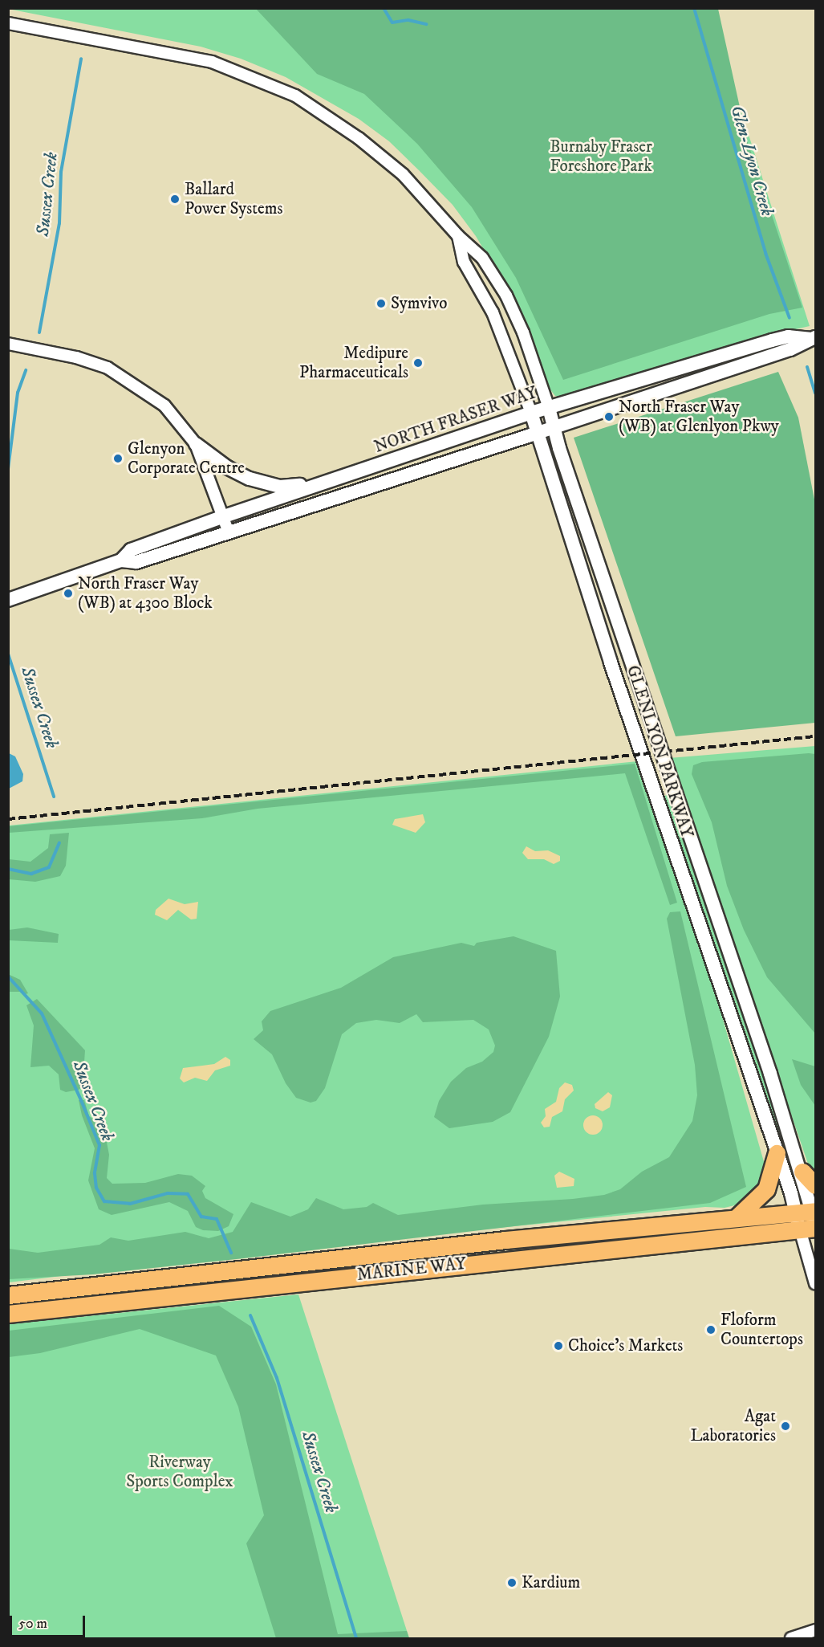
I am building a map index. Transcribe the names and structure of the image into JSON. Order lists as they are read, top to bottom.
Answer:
{
  "streets": {
    "main road": ["MARINE WAY"],
    "street": ["NORTH FRASER WAY", "GLENLYON PARKWAY"]
  },
  "crossings": [
    ["NORTH FRASER WAY", "GLENLYON PARKWAY"],
    ["GLENLYON PARKWAY", "MARINE WAY"]
  ],
  "water": ["Glen-Lyon Creek", "Sussex Creek"],
  "parks": ["Burnaby Fraser Foreshore Park", "Riverway Sports Complex"],
  "places": [
    "Ballard Power Systems",
    "Symvivo",
    "Medipure Pharmaceuticals",
    "North Fraser Way (WB) at Glenlyon Pkwy",
    "Glenyon Corporate Centre",
    "North Fraser Way (WB) at 4300 Block",
    "Floform Countertops",
    "Choice's Markets",
    "Agat Laboratories",
    "Kardium"
  ],
  "scale_bar": "50 m"
}
